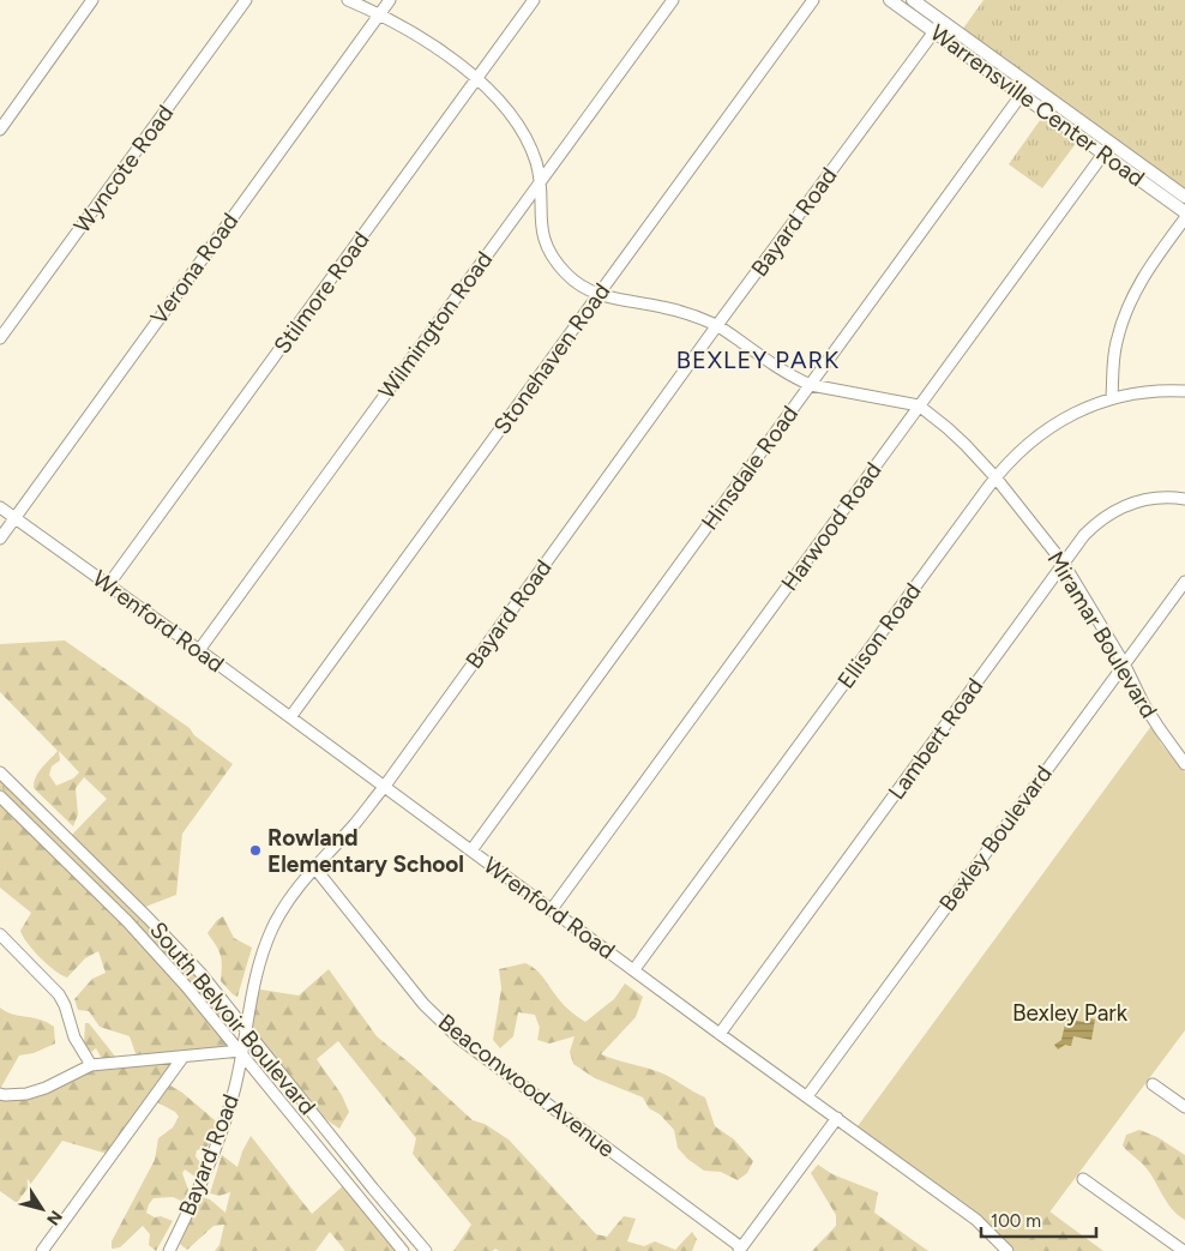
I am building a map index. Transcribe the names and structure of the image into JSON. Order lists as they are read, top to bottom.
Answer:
{
  "streets": {
    "main road": ["Warrensville Center Road"],
    "street": [
      "Wyncote Road",
      "Bayard Road",
      "Verona Road",
      "Stilmore Road",
      "Wilmington Road",
      "Stonehaven Road",
      "Hinsdale Road",
      "Harwood Road",
      "Wrenford Road",
      "Miramar Boulevard",
      "Ellison Road",
      "Lambert Road",
      "Bexley Boulevard",
      "South Belvoir Boulevard",
      "Beaconwood Avenue"
    ]
  },
  "crossings": [
    ["Warrensville Center Road", "Bayard Road"],
    ["Warrensville Center Road", "Hinsdale Road"],
    ["Warrensville Center Road", "Harwood Road"],
    ["Bayard Road", "Wrenford Road"],
    ["Bayard Road", "Miramar Boulevard"],
    ["Bayard Road", "South Belvoir Boulevard"],
    ["Bayard Road", "Beaconwood Avenue"],
    ["Verona Road", "Wrenford Road"],
    ["Verona Road", "Miramar Boulevard"],
    ["Stilmore Road", "Wrenford Road"],
    ["Stilmore Road", "Miramar Boulevard"],
    ["Wilmington Road", "Wrenford Road"],
    ["Wilmington Road", "Miramar Boulevard"],
    ["Stonehaven Road", "Wrenford Road"],
    ["Stonehaven Road", "Miramar Boulevard"],
    ["Hinsdale Road", "Wrenford Road"],
    ["Hinsdale Road", "Miramar Boulevard"],
    ["Harwood Road", "Wrenford Road"],
    ["Harwood Road", "Miramar Boulevard"],
    ["Wrenford Road", "Ellison Road"],
    ["Wrenford Road", "Lambert Road"],
    ["Wrenford Road", "Bexley Boulevard"],
    ["Miramar Boulevard", "Ellison Road"],
    ["Miramar Boulevard", "Lambert Road"],
    ["Miramar Boulevard", "Bexley Boulevard"]
  ],
  "districts": ["BEXLEY PARK"],
  "parks": ["Bexley Park"],
  "places": ["Rowland Elementary School"],
  "scale_bar": "100 m",
  "north": "bottom right"
}
